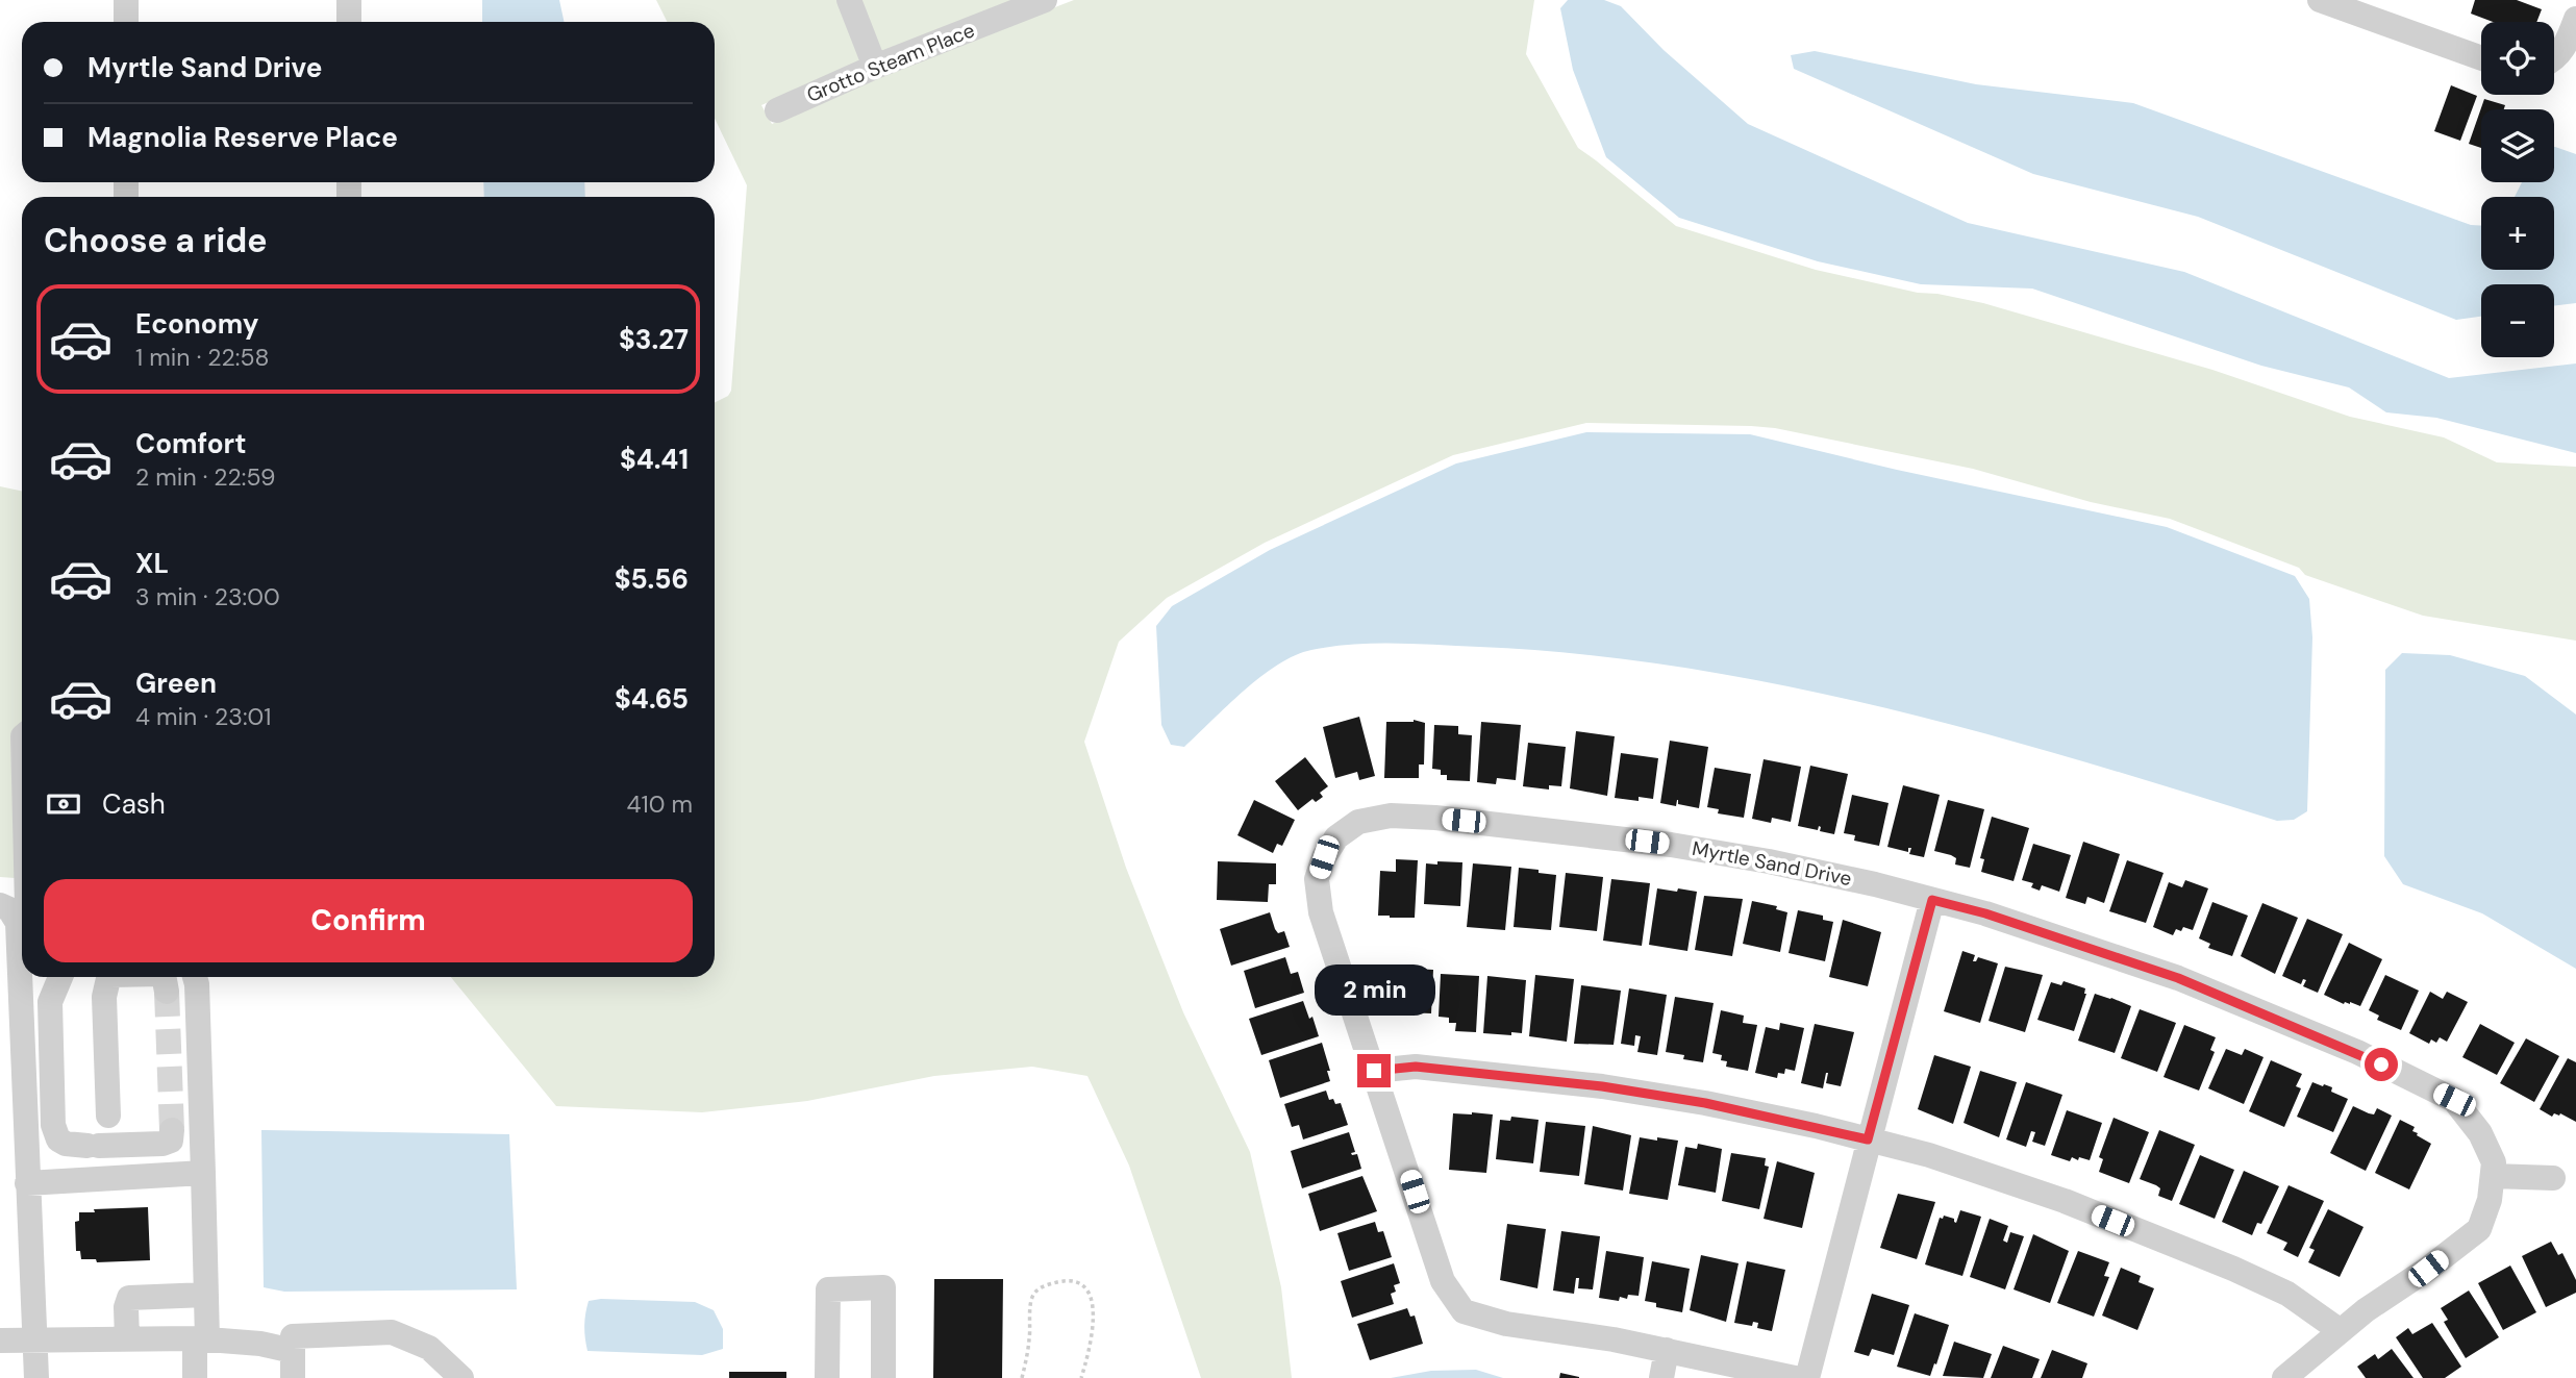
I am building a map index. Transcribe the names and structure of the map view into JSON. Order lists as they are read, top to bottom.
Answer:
{
  "streets": {
    "street": ["Grotto Steam Place", "Myrtle Sand Drive"]
  },
  "page": {
    "map_buttons": ["+", "−"],
    "banner": ["Myrtle Sand Drive", "Magnolia Reserve Place"],
    "heading": "Choose a ride",
    "list": [
      {
        "name": "Economy",
        "note": "1 min · 22:58",
        "value": "$3.27"
      },
      {
        "name": "Comfort",
        "note": "2 min · 22:59",
        "value": "$4.41"
      },
      {
        "name": "XL",
        "note": "3 min · 23:00",
        "value": "$5.56"
      },
      {
        "name": "Green",
        "note": "4 min · 23:01",
        "value": "$4.65"
      }
    ],
    "pay": ["Cash", "410 m"],
    "buttons": "Confirm",
    "bubble": "2 min"
  }
}
